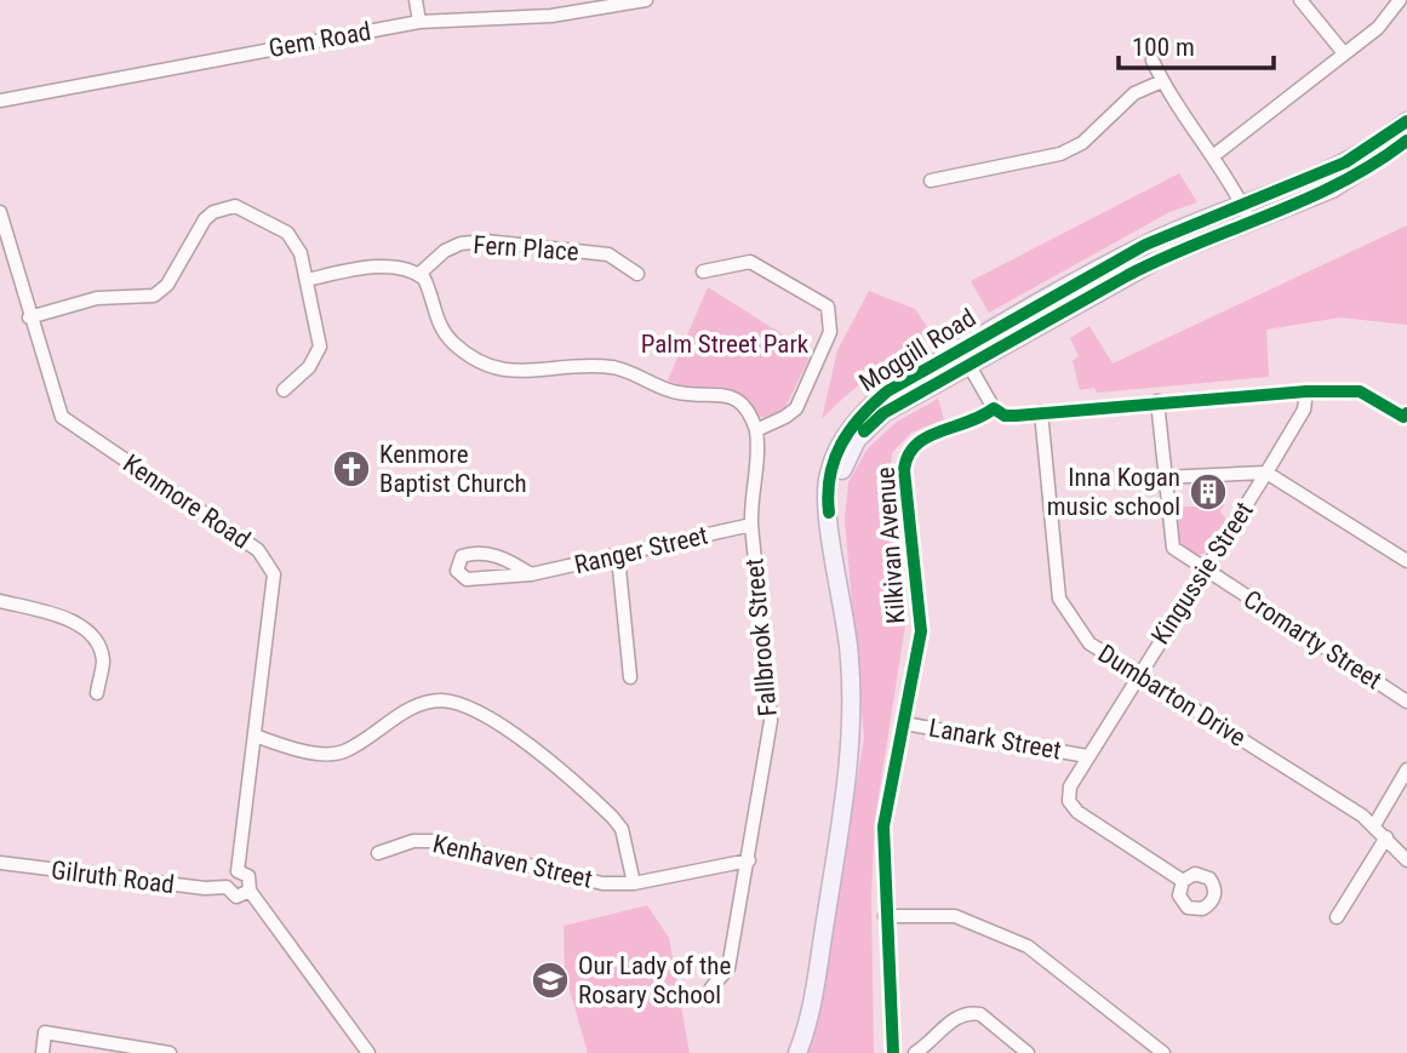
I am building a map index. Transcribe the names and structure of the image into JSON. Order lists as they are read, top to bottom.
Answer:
{
  "streets": {
    "main road": ["Moggill Road"],
    "street": [
      "Gem Road",
      "Fern Place",
      "Kenmore Road",
      "Kilkivan Avenue",
      "Ranger Street",
      "Kingussie Street",
      "Fallbrook Street",
      "Cromarty Street",
      "Dumbarton Drive",
      "Lanark Street",
      "Kenhaven Street",
      "Gilruth Road"
    ]
  },
  "crossings": [
    ["Kenmore Road", "Gilruth Road"],
    ["Kilkivan Avenue", "Lanark Street"],
    ["Ranger Street", "Fallbrook Street"],
    ["Kingussie Street", "Cromarty Street"],
    ["Kingussie Street", "Dumbarton Drive"],
    ["Kingussie Street", "Lanark Street"],
    ["Fallbrook Street", "Kenhaven Street"]
  ],
  "parks": ["Palm Street Park"],
  "places": {
    "church": ["Kenmore Baptist Church"],
    "building": ["Inna Kogan music school"],
    "school or university": ["Our Lady of the Rosary School"]
  },
  "scale_bar": "100 m"
}
